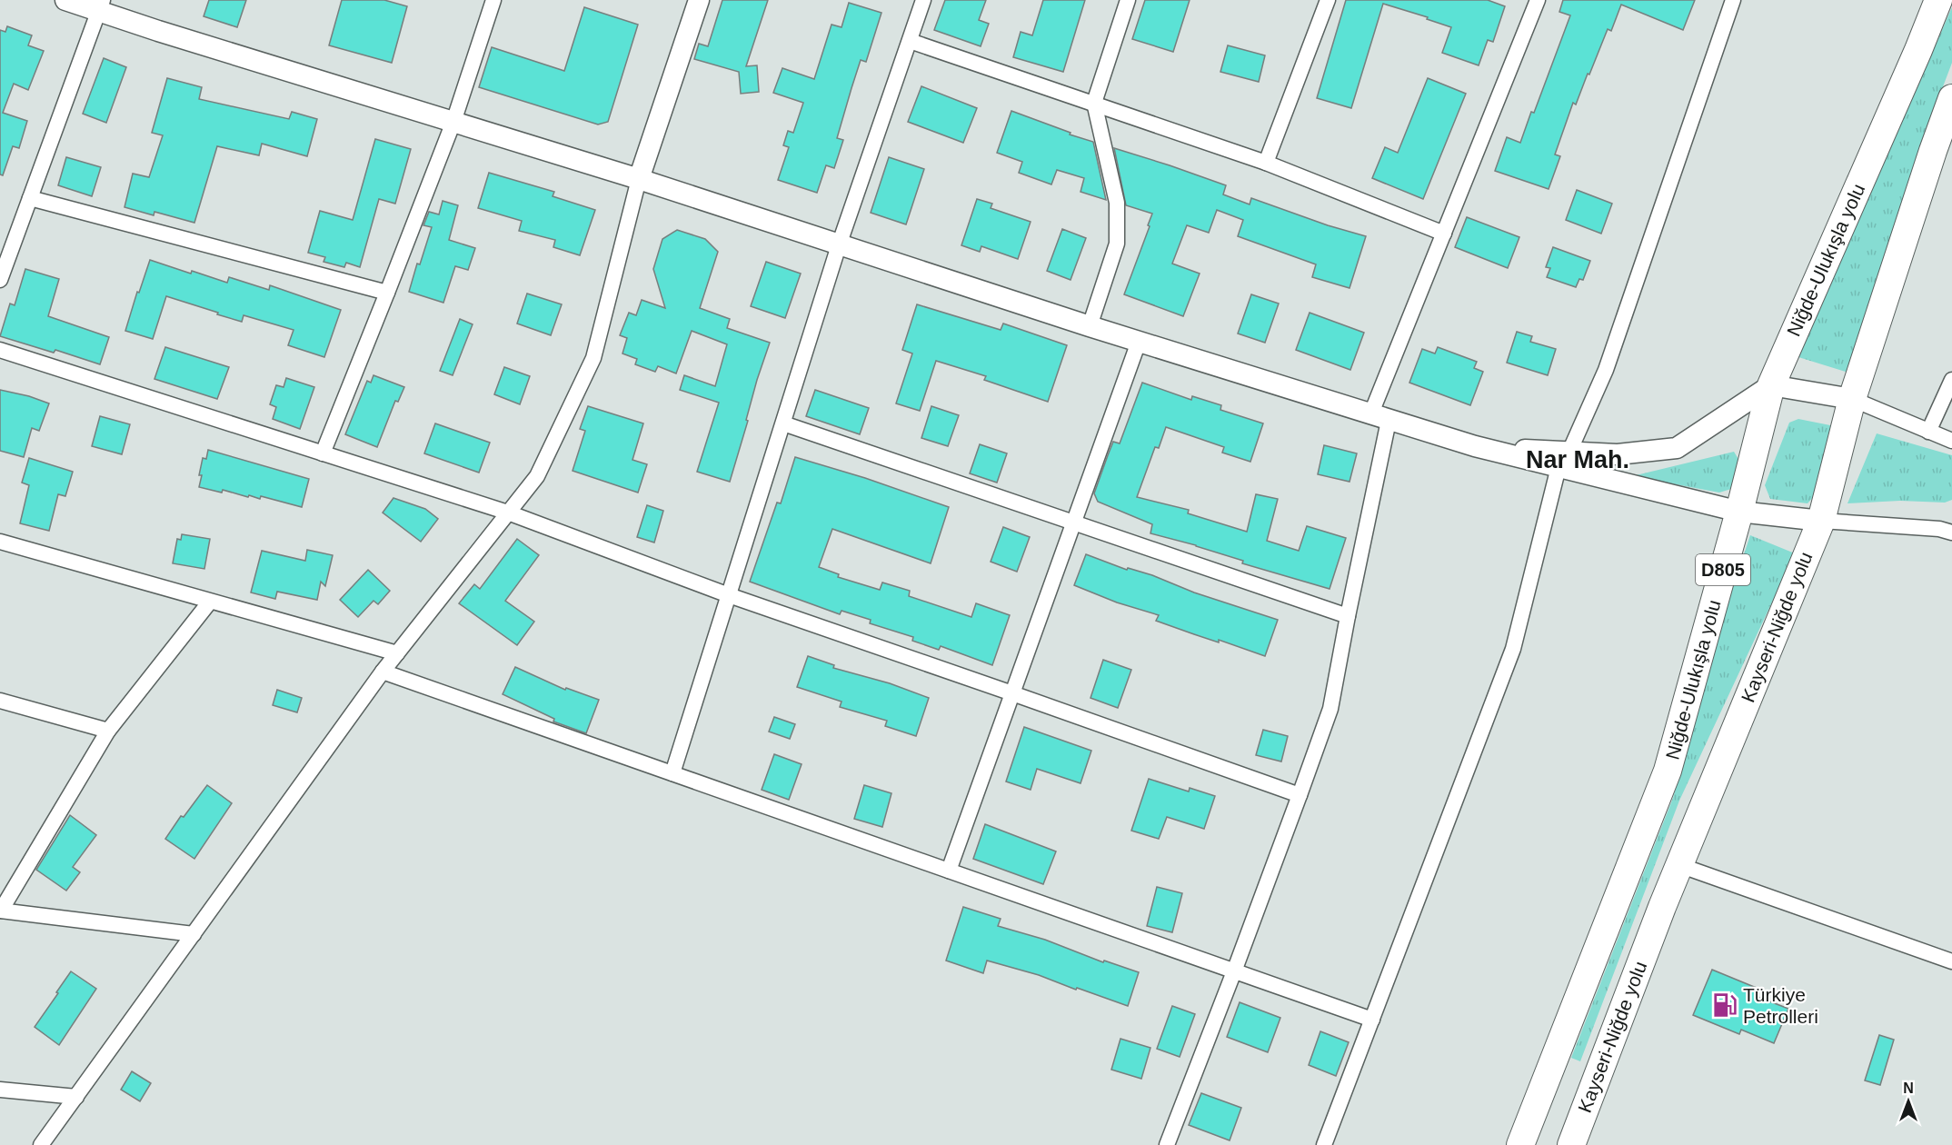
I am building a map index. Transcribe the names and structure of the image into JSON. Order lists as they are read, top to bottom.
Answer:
{
  "streets": {
    "highway": ["Niğde-Ulukışla yolu", "D805", "Kayseri-Niğde yolu"]
  },
  "districts": ["Nar Mah."],
  "places": {
    "fuel station": ["Türkiye Petrolleri"]
  },
  "north": "top"
}
